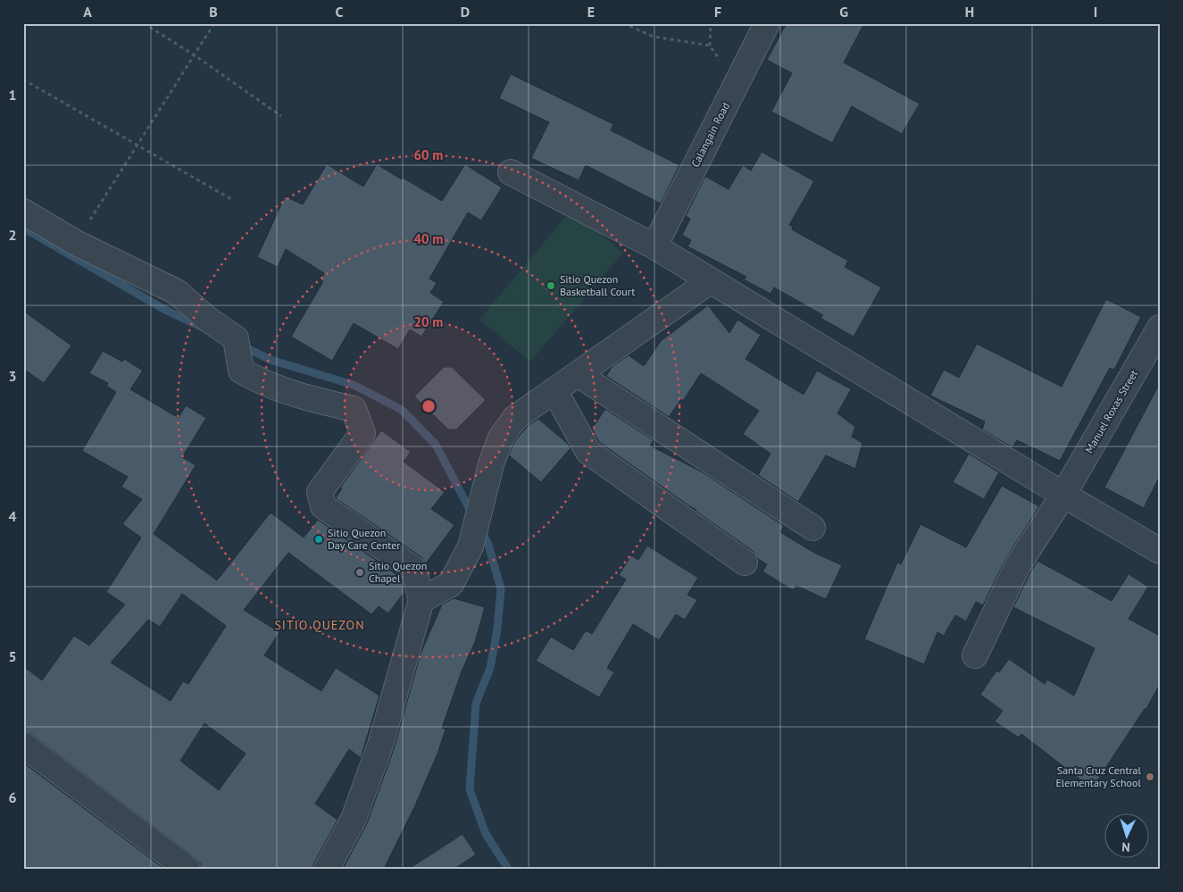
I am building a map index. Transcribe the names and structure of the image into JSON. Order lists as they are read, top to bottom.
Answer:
{
  "streets": {
    "street": ["Calangain Road", "Manuel Roxas Street"]
  },
  "districts": ["SITIO QUEZON"],
  "places": [
    "Sitio Quezon Basketball Court",
    "Sitio Quezon Day Care Center",
    "Sitio Quezon Chapel",
    "Santa Cruz Central Elementary School"
  ],
  "north": "bottom",
  "grid": {
    "columns": [
      "A",
      "B",
      "C",
      "D",
      "E",
      "F",
      "G",
      "H",
      "I"
    ],
    "rows": [
      "1",
      "2",
      "3",
      "4",
      "5",
      "6"
    ]
  },
  "rings": ["60 m", "40 m", "20 m"]
}
